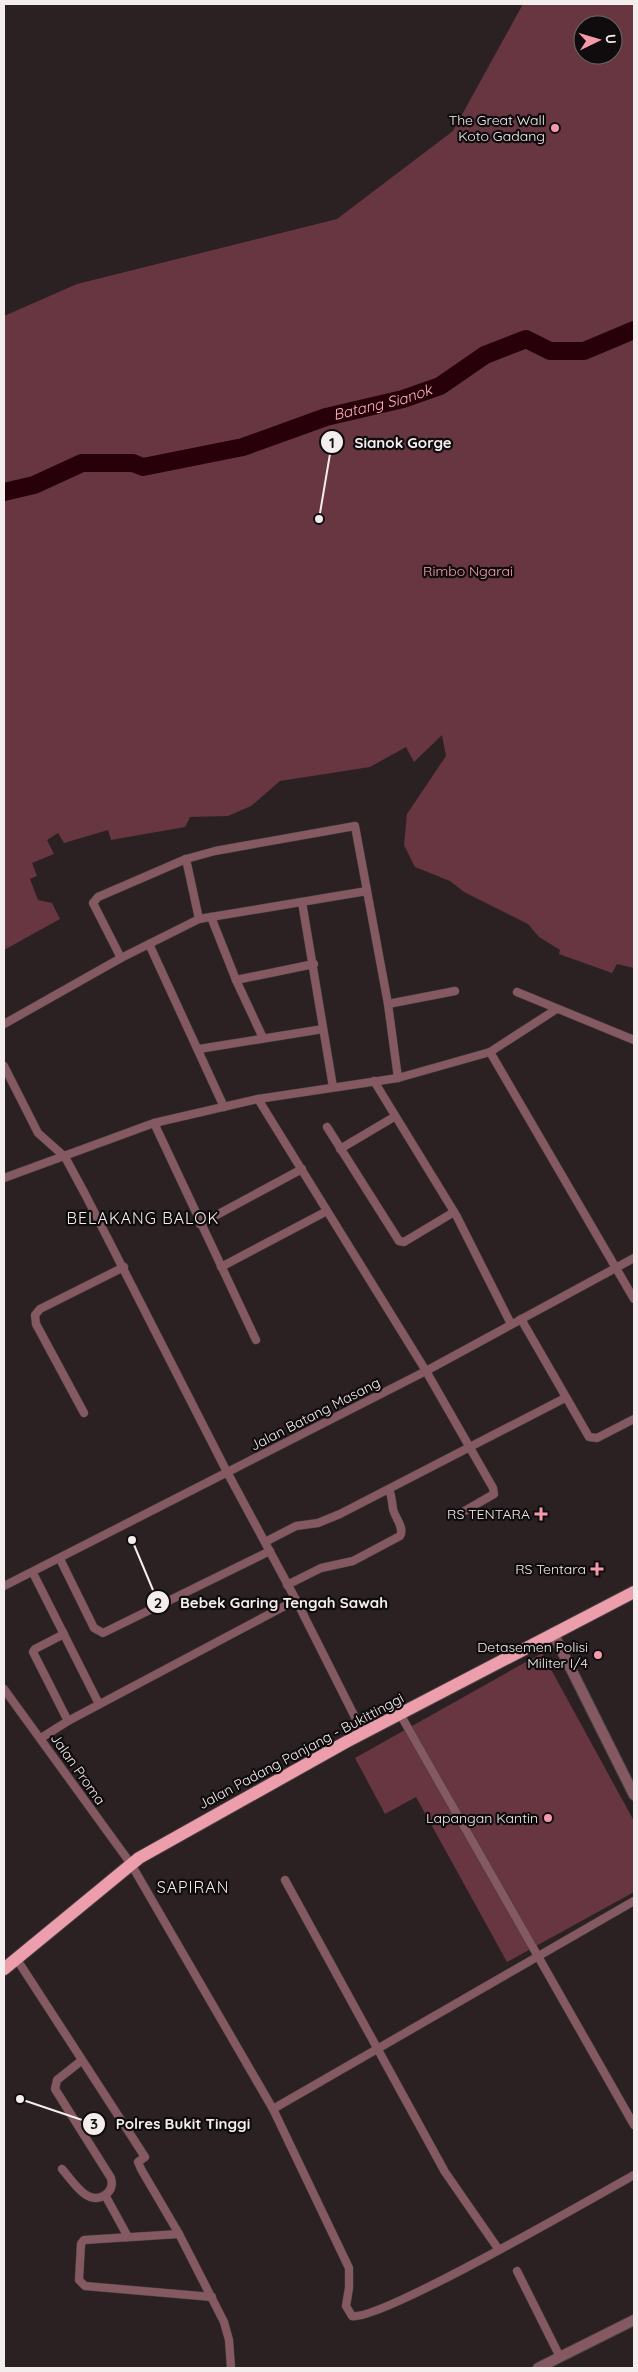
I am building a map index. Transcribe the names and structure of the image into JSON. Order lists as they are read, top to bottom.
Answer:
{
  "streets": {
    "highway": ["Jalan Padang Panjang - Bukittinggi"],
    "street": ["Jalan Batang Masang", "Jalan Proma"]
  },
  "crossings": [
    ["Jalan Padang Panjang - Bukittinggi", "Jalan Proma"]
  ],
  "districts": ["BELAKANG BALOK", "SAPIRAN"],
  "water": ["Batang Sianok"],
  "parks": ["Rimbo Ngarai"],
  "places": {
    "other": [
      "The Great Wall Koto Gadang",
      "Sianok Gorge",
      "Bebek Garing Tengah Sawah",
      "Detasemen Polisi Militer I/4",
      "Lapangan Kantin",
      "Polres Bukit Tinggi"
    ],
    "health": ["RS TENTARA", "RS Tentara"]
  },
  "north": "right"
}
